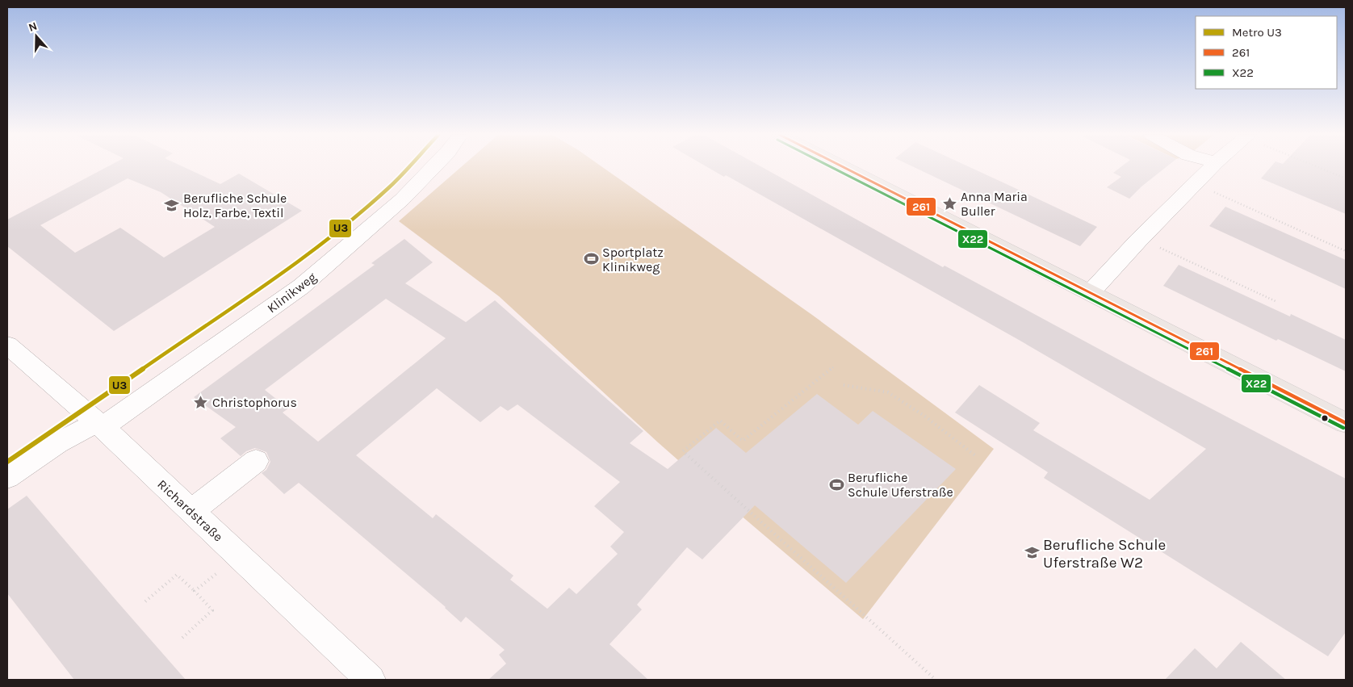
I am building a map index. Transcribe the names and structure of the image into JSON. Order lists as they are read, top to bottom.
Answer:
{
  "streets": {
    "street": ["Klinikweg", "Richardstraße"]
  },
  "crossings": [
    ["Klinikweg", "Richardstraße"]
  ],
  "places": {
    "place": ["Anna Maria Buller", "Christophorus"],
    "school or university": ["Berufliche Schule Holz, Farbe, Textil", "Berufliche Schule Uferstraße W2"],
    "sports": ["Sportplatz Klinikweg", "Berufliche Schule Uferstraße"]
  },
  "lines": ["metro line U3", "transit line 261", "transit line X22"],
  "legend": ["Metro U3", "261", "X22"],
  "north": "top"
}
